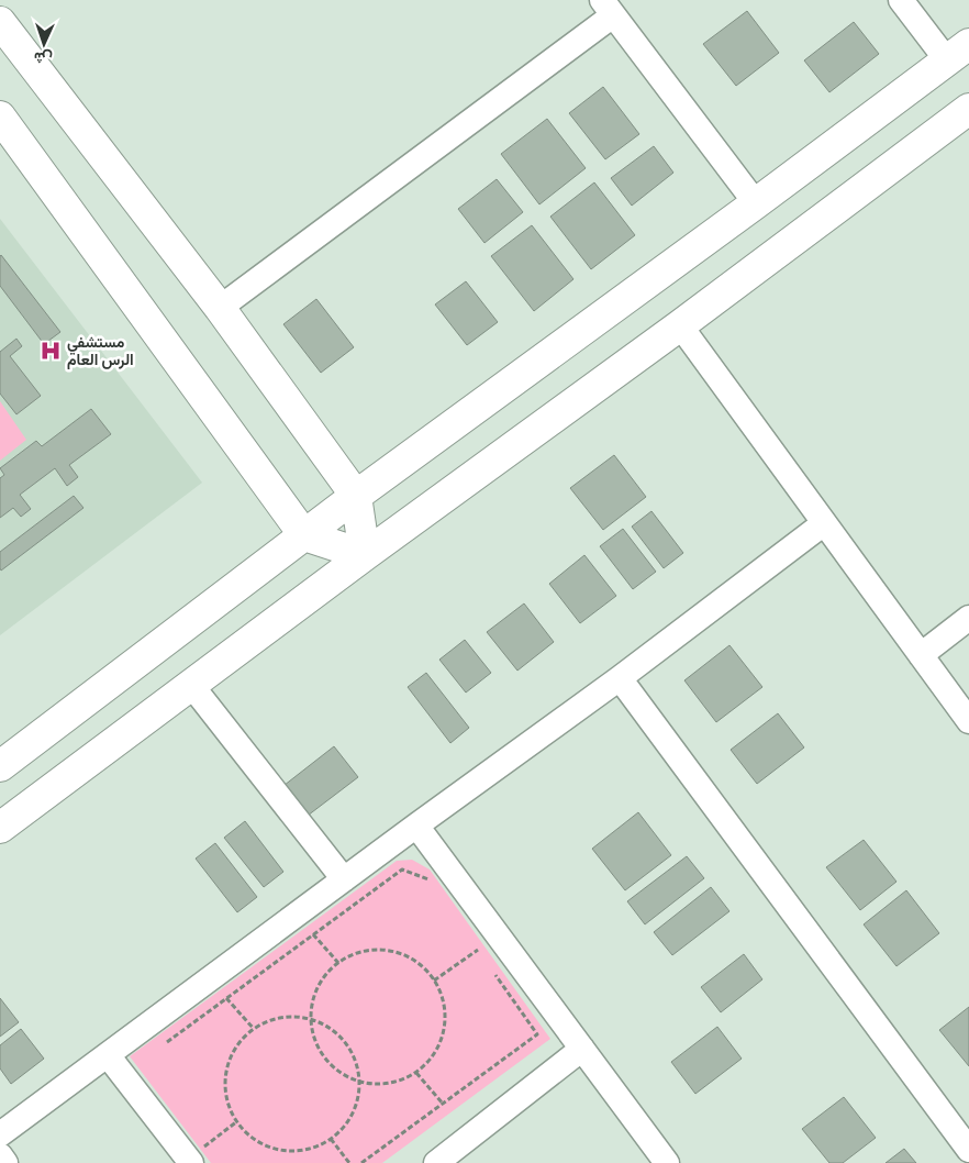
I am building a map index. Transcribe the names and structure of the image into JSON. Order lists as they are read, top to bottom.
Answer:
{
  "places": {
    "hospital": ["مستشفي الرس العام"]
  },
  "north": "bottom"
}
